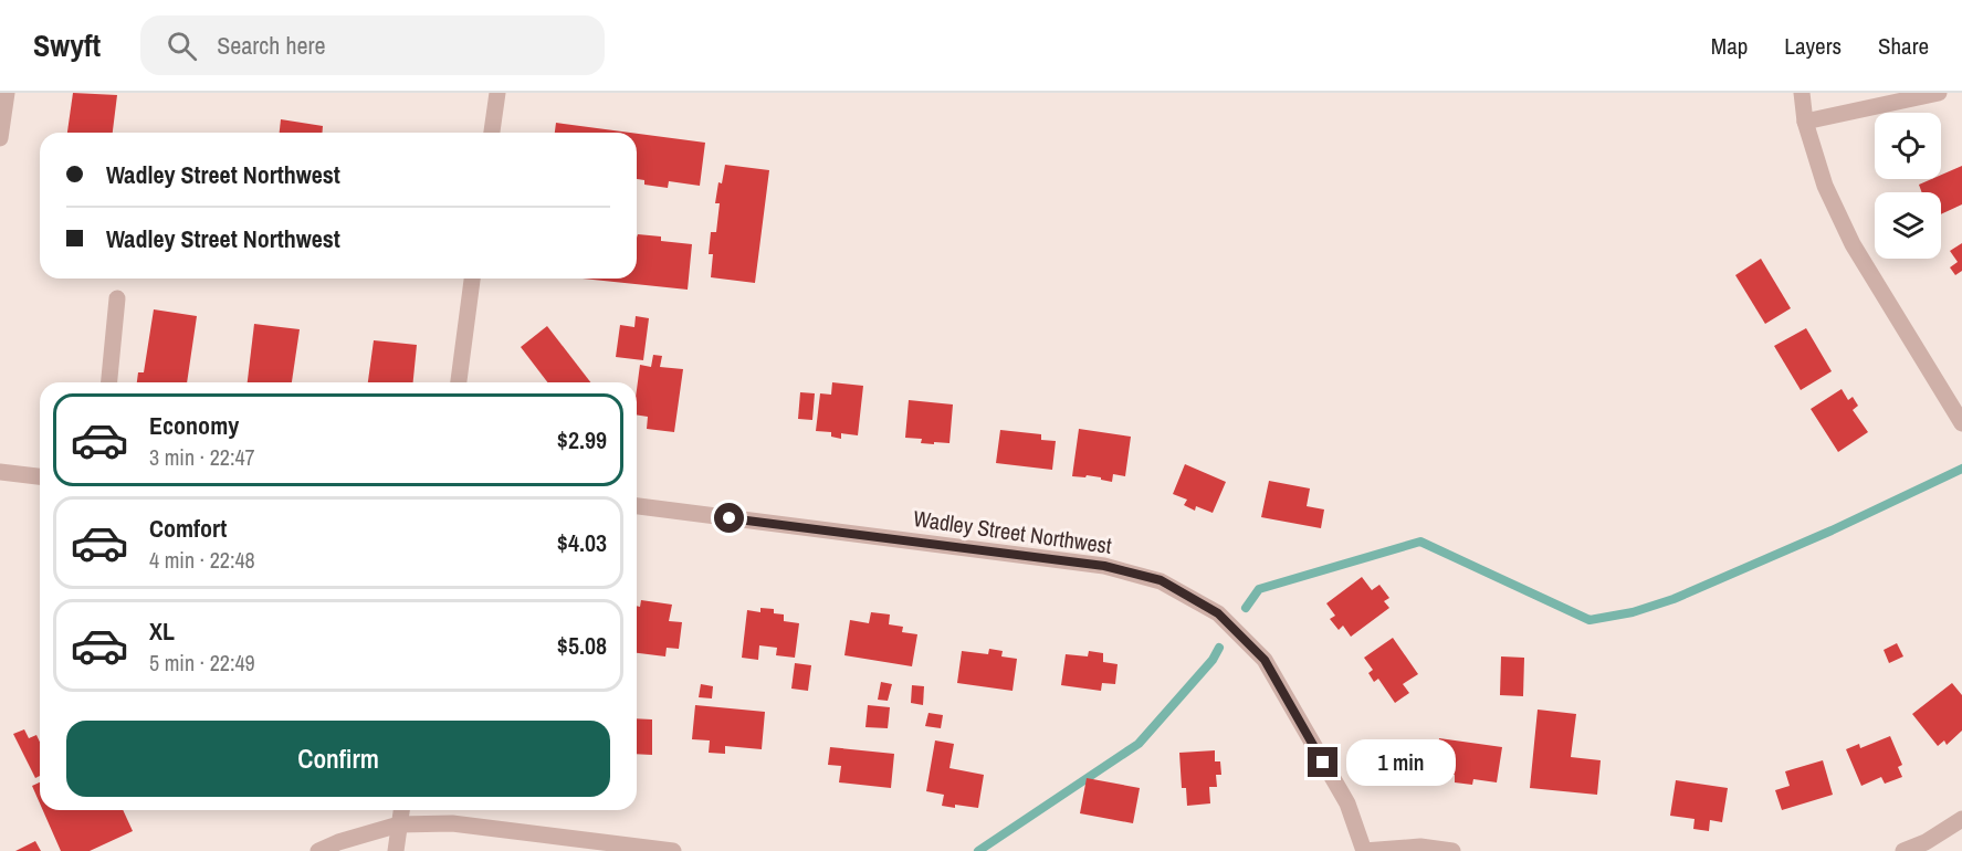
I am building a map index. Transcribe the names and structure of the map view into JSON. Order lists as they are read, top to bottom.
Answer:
{
  "streets": {
    "street": ["Wadley Street Northwest"]
  },
  "page": {
    "header": "Swyft",
    "search": "Search here",
    "nav": ["Map", "Layers", "Share"],
    "banner": ["Wadley Street Northwest", "Wadley Street Northwest"],
    "list": [
      {
        "name": "Economy",
        "note": "3 min · 22:47",
        "value": "$2.99"
      },
      {
        "name": "Comfort",
        "note": "4 min · 22:48",
        "value": "$4.03"
      },
      {
        "name": "XL",
        "note": "5 min · 22:49",
        "value": "$5.08"
      }
    ],
    "buttons": "Confirm",
    "bubble": "1 min"
  }
}
